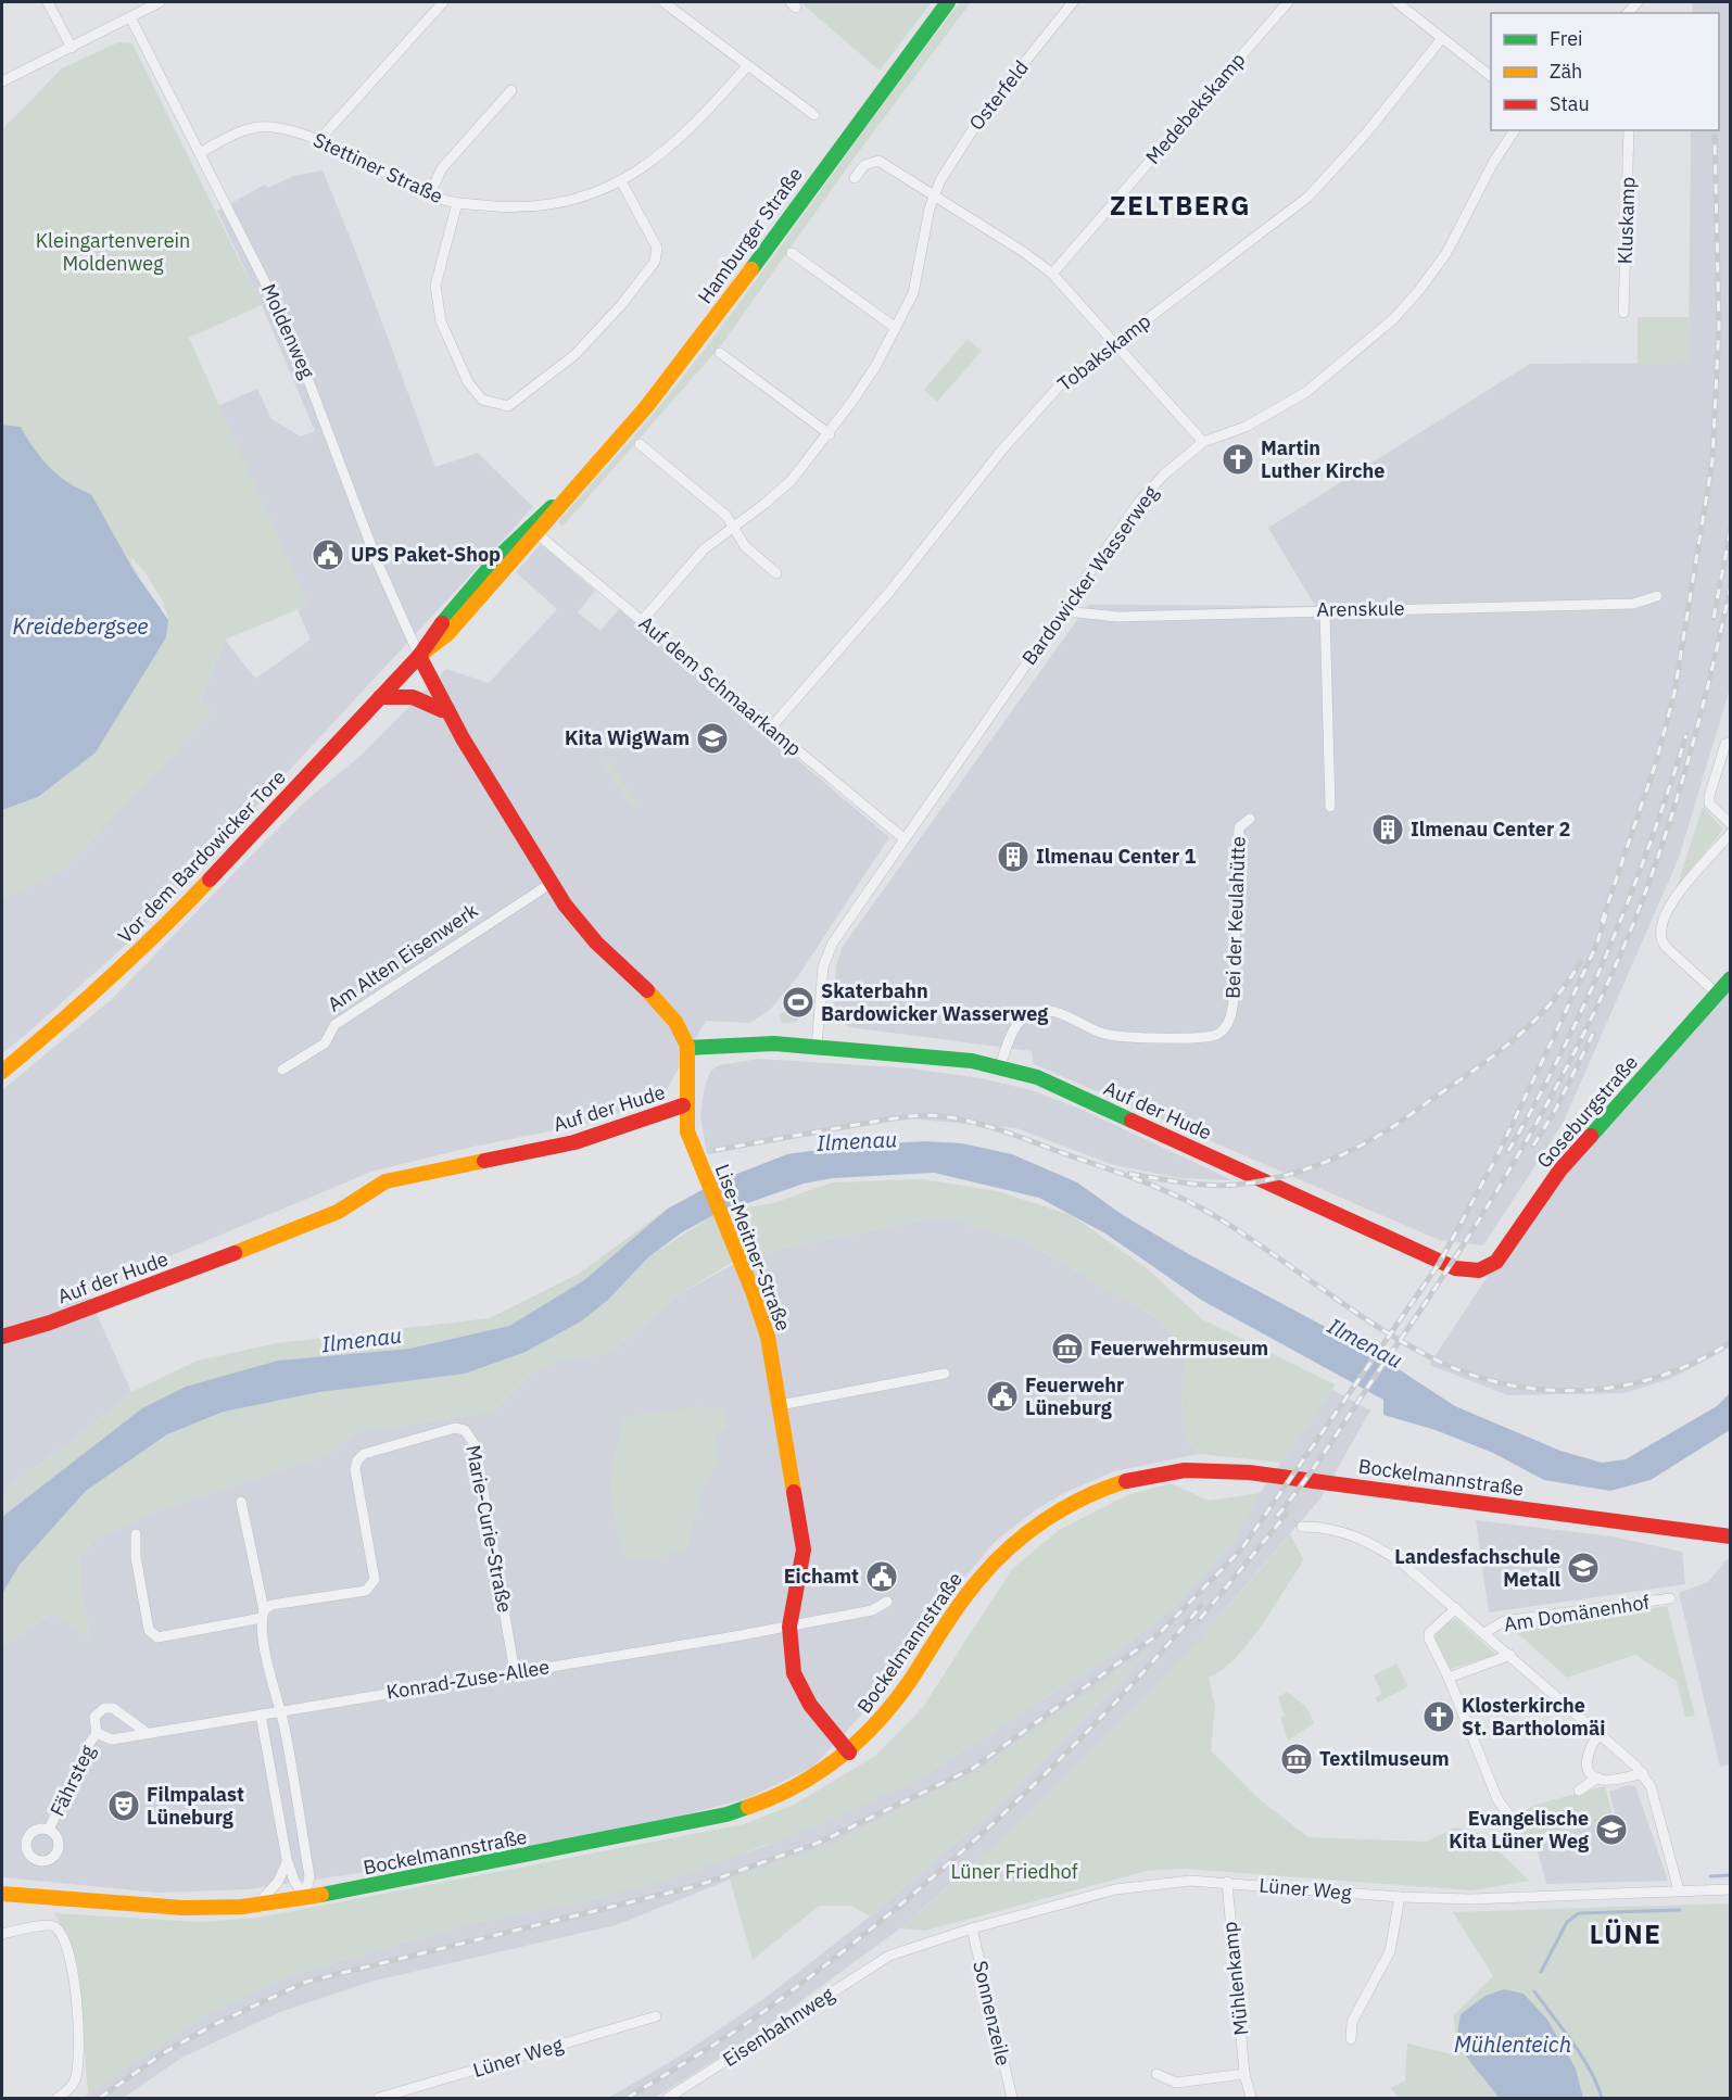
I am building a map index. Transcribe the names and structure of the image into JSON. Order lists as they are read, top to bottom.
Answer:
{
  "streets": {
    "main road": [
      "Hamburger Straße",
      "Vor dem Bardowicker Tore",
      "Auf der Hude",
      "Goseburgstraße",
      "Lise-Meitner-Straße",
      "Bockelmannstraße"
    ],
    "street": [
      "Osterfeld",
      "Medebekskamp",
      "Stettiner Straße",
      "Kluskamp",
      "Moldenweg",
      "Tobakskamp",
      "Bardowicker Wasserweg",
      "Arenskule",
      "Auf dem Schmaarkamp",
      "Bei der Keulahütte",
      "Am Alten Eisenwerk",
      "Marie-Curie-Straße",
      "Am Domänenhof",
      "Konrad-Zuse-Allee",
      "Fährsteg",
      "Lüner Weg",
      "Mühlenkamp",
      "Sonnenzeile",
      "Eisenbahnweg"
    ]
  },
  "crossings": [
    ["Osterfeld", "Auf dem Schmaarkamp"],
    ["Stettiner Straße", "Moldenweg"],
    ["Hamburger Straße", "Vor dem Bardowicker Tore"],
    ["Moldenweg", "Vor dem Bardowicker Tore"],
    ["Tobakskamp", "Auf dem Schmaarkamp"],
    ["Bardowicker Wasserweg", "Arenskule"],
    ["Bardowicker Wasserweg", "Auf dem Schmaarkamp"],
    ["Bardowicker Wasserweg", "Auf der Hude"],
    ["Auf dem Schmaarkamp", "Vor dem Bardowicker Tore"],
    ["Bei der Keulahütte", "Auf der Hude"],
    ["Auf der Hude", "Goseburgstraße"],
    ["Auf der Hude", "Lise-Meitner-Straße"],
    ["Lise-Meitner-Straße", "Bockelmannstraße"],
    ["Lise-Meitner-Straße", "Konrad-Zuse-Allee"],
    ["Marie-Curie-Straße", "Konrad-Zuse-Allee"],
    ["Am Domänenhof", "Lüner Weg"],
    ["Konrad-Zuse-Allee", "Fährsteg"],
    ["Lüner Weg", "Mühlenkamp"],
    ["Lüner Weg", "Sonnenzeile"],
    ["Lüner Weg", "Eisenbahnweg"]
  ],
  "districts": ["ZELTBERG", "LÜNE"],
  "water": ["Kreidebergsee", "Ilmenau", "Mühlenteich"],
  "parks": ["Kleingartenverein Moldenweg", "Lüner Friedhof"],
  "places": {
    "church": ["Martin Luther Kirche", "Klosterkirche St. Bartholomäi"],
    "public building": ["UPS Paket-Shop", "Feuerwehr Lüneburg", "Eichamt"],
    "school or university": ["Kita WigWam", "Landesfachschule Metall", "Evangelische Kita Lüner Weg"],
    "building": ["Ilmenau Center 2", "Ilmenau Center 1"],
    "sports": ["Skaterbahn Bardowicker Wasserweg"],
    "museum": ["Feuerwehrmuseum", "Textilmuseum"],
    "theatre": ["Filmpalast Lüneburg"]
  },
  "legend": ["Frei", "Zäh", "Stau"]
}
